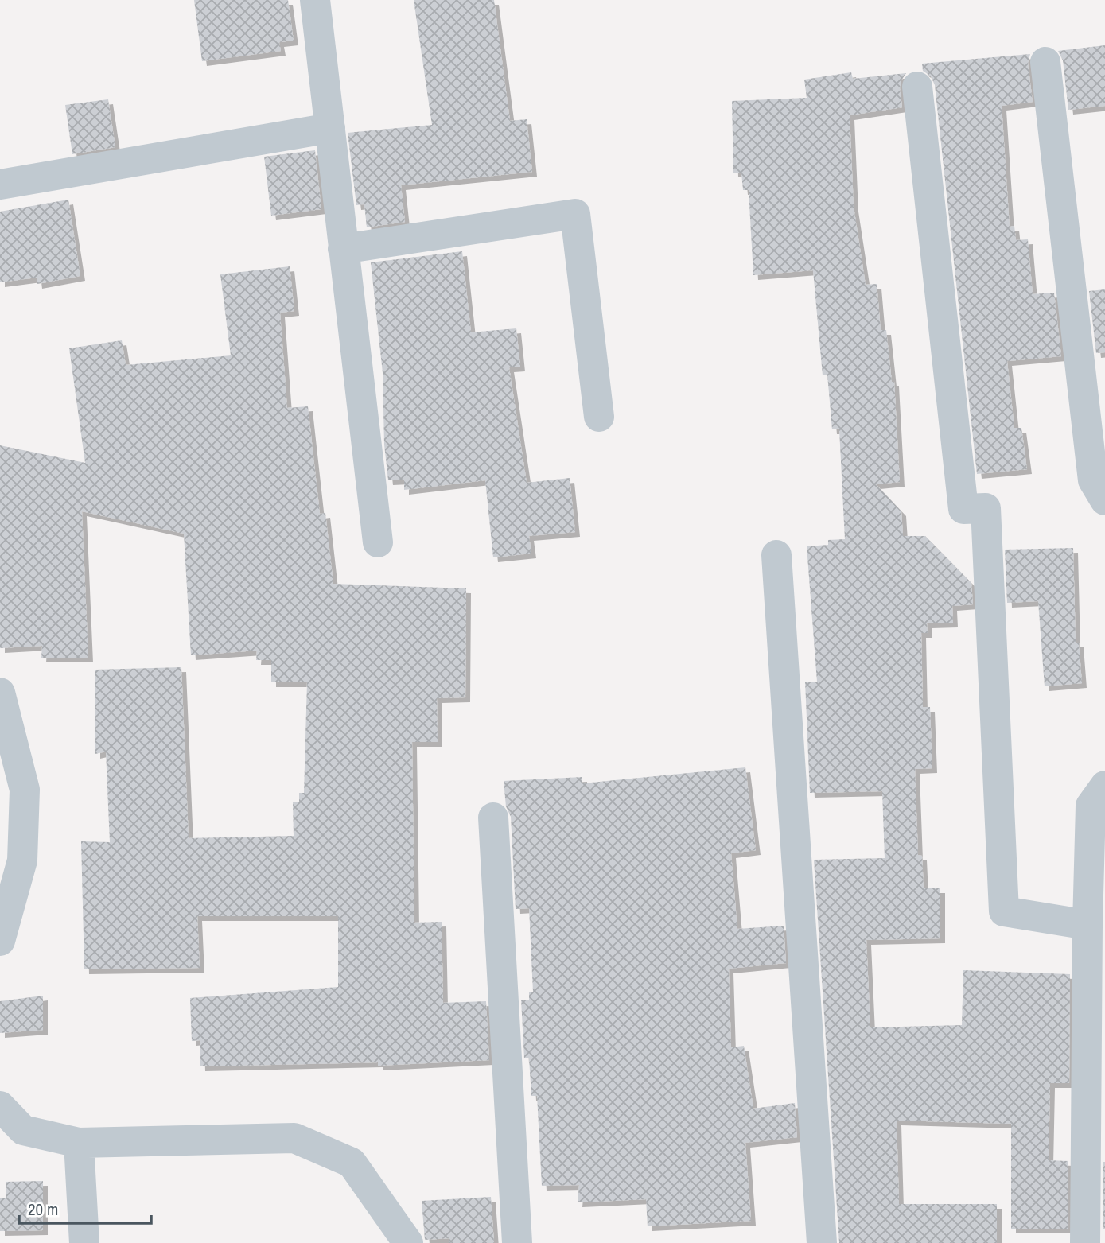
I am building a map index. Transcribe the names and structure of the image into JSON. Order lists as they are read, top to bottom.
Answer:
{
  "scale_bar": "20 m"
}
